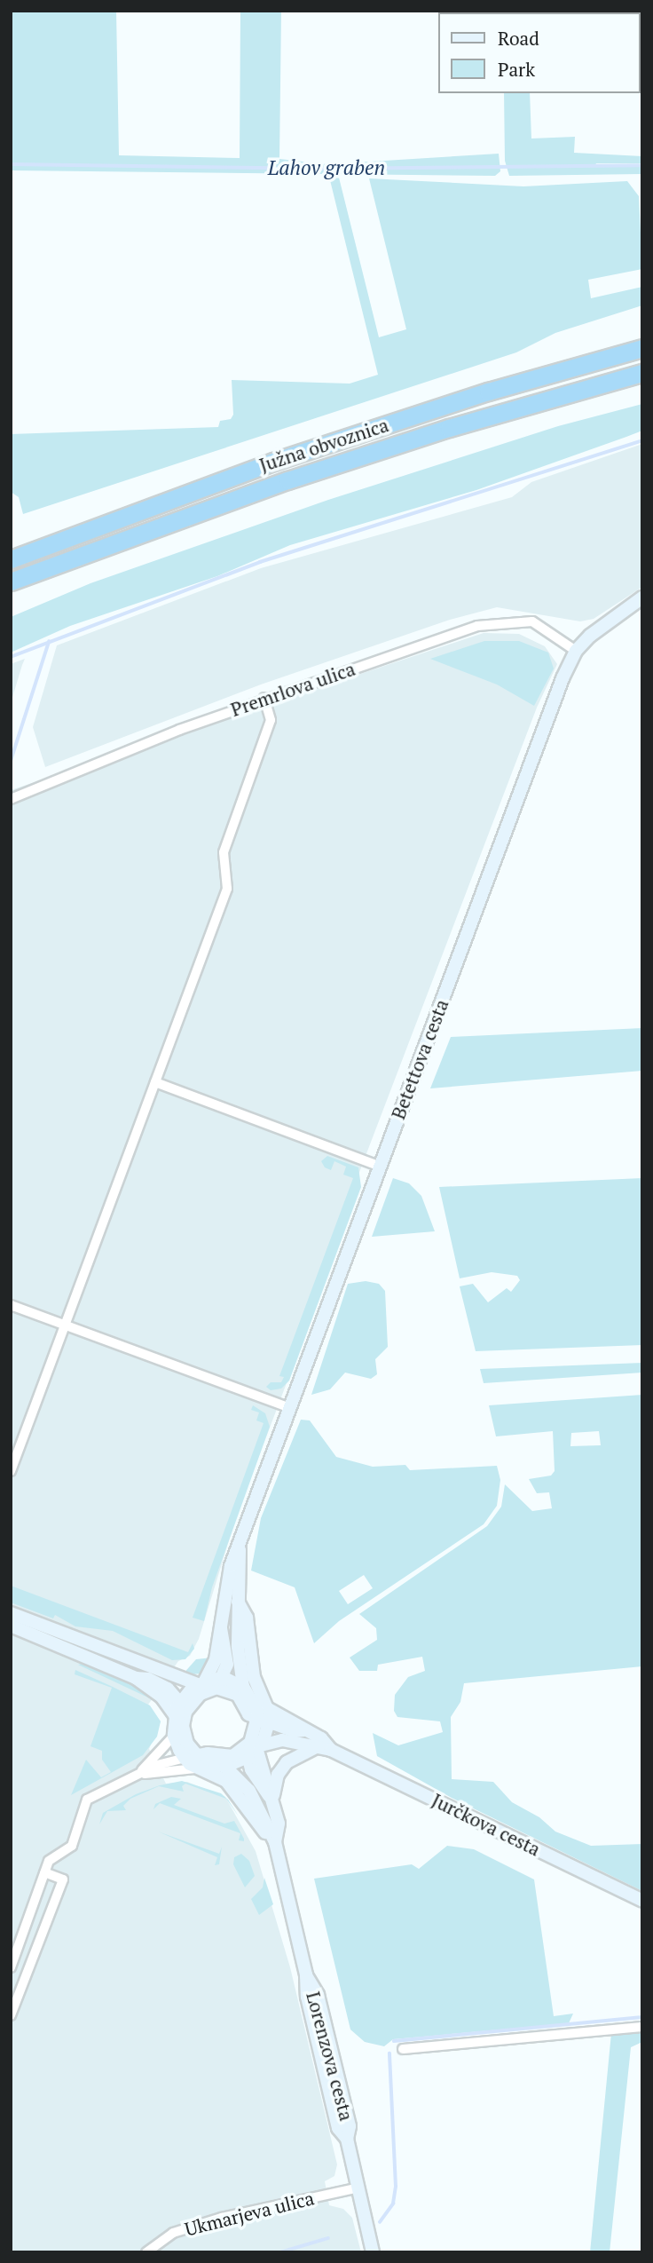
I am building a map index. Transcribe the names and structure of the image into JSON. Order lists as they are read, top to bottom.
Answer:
{
  "streets": {
    "highway": ["Južna obvoznica"],
    "street": [
      "Premrlova ulica",
      "Betettova cesta",
      "Jurčkova cesta",
      "Lorenzova cesta",
      "Ukmarjeva ulica"
    ]
  },
  "crossings": [
    ["Premrlova ulica", "Betettova cesta"],
    ["Betettova cesta", "Jurčkova cesta"],
    ["Jurčkova cesta", "Lorenzova cesta"],
    ["Lorenzova cesta", "Ukmarjeva ulica"]
  ],
  "water": ["Lahov graben"],
  "legend": ["Road", "Park"]
}
